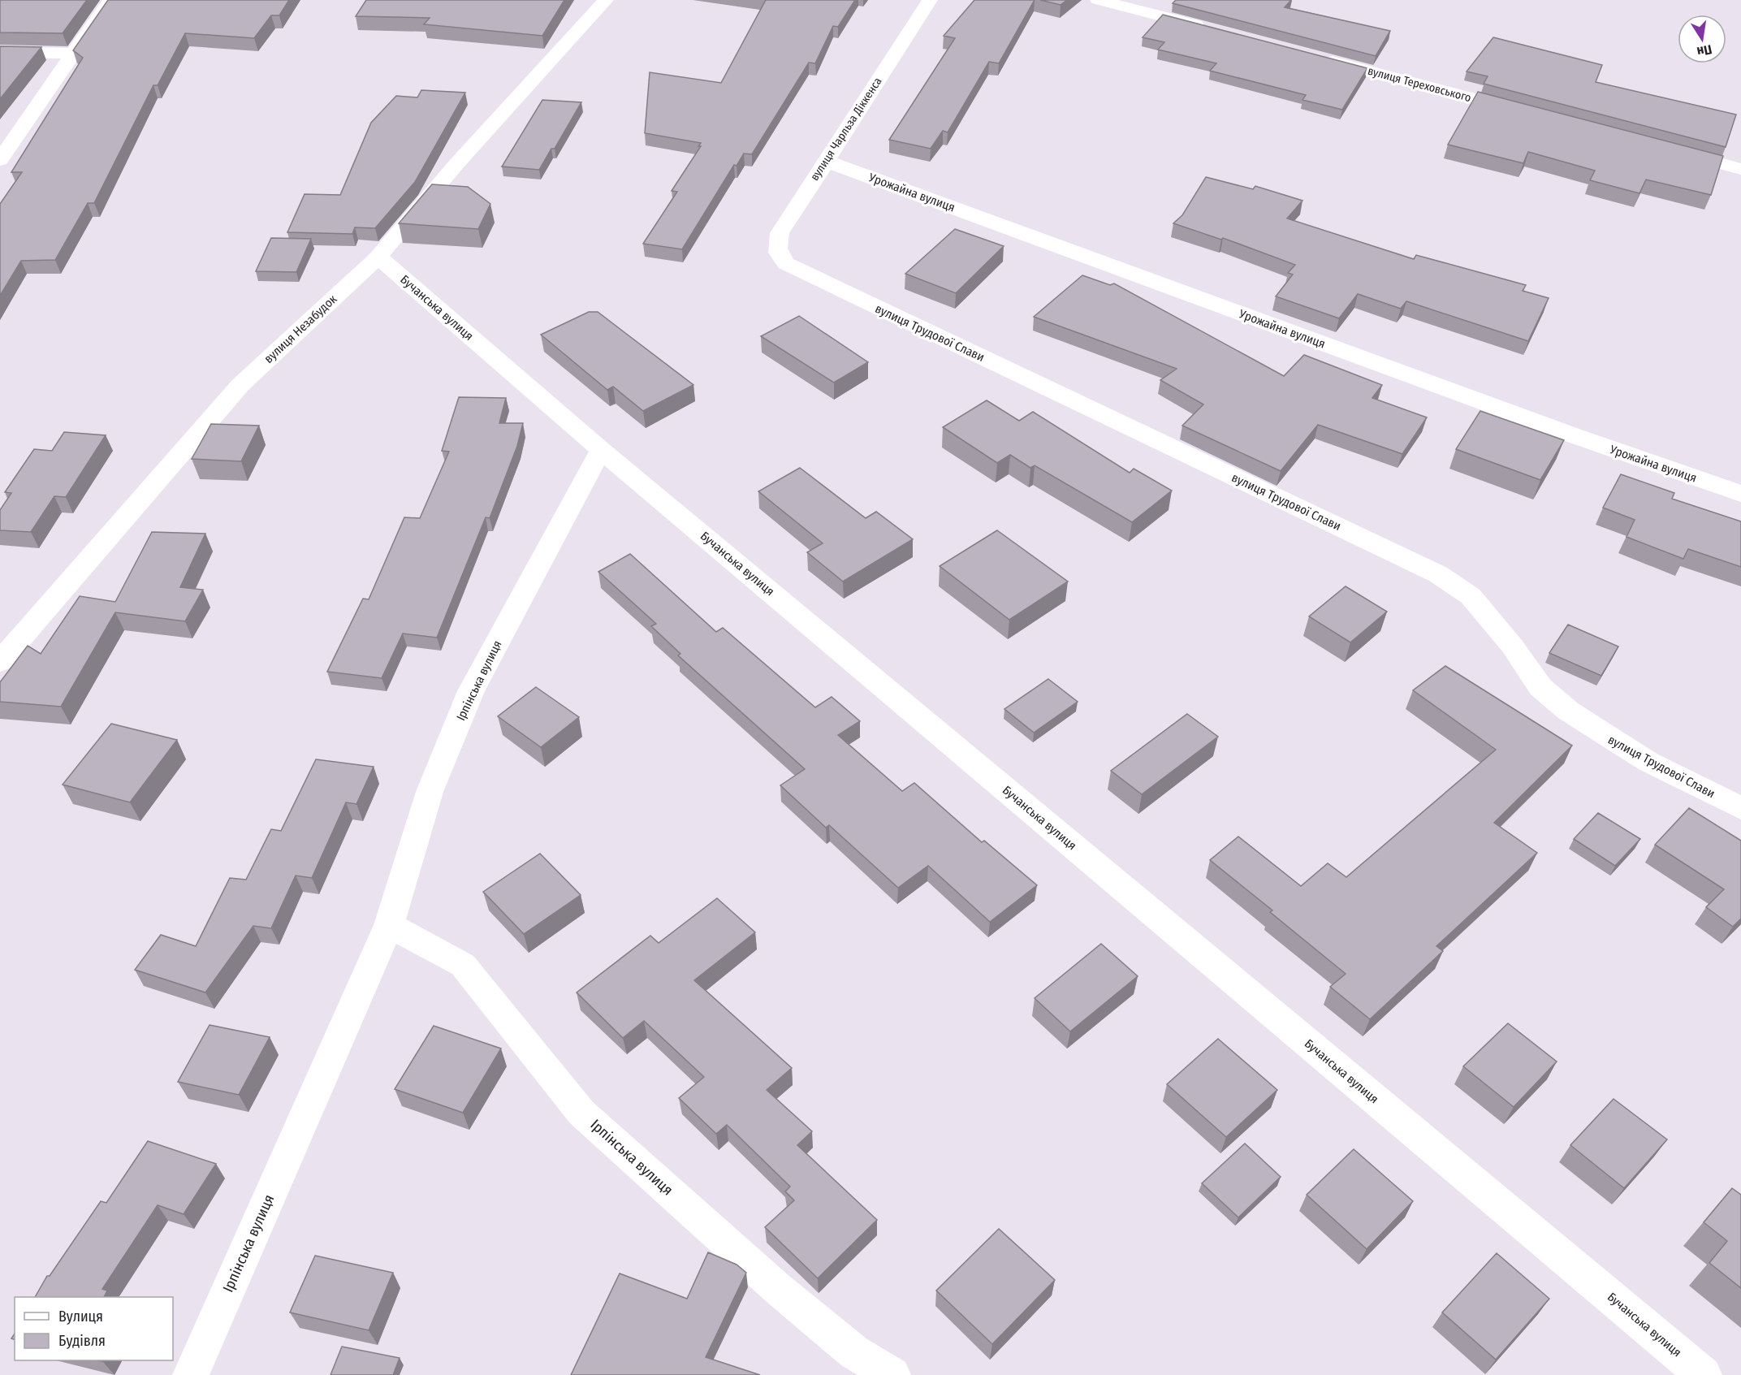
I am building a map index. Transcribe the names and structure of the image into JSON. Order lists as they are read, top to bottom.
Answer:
{
  "streets": {
    "street": [
      "вулиця Тереховського",
      "вулиця Чарльза Діккенса",
      "Урожайна вулиця",
      "Бучанська вулиця",
      "вулиця Незабудок",
      "вулиця Трудової Слави",
      "Ірпінська вулиця"
    ]
  },
  "crossings": [
    ["вулиця Чарльза Діккенса", "Урожайна вулиця"],
    ["вулиця Чарльза Діккенса", "вулиця Трудової Слави"],
    ["Бучанська вулиця", "вулиця Незабудок"],
    ["Бучанська вулиця", "Ірпінська вулиця"]
  ],
  "legend": ["Вулиця", "Будівля"],
  "north": "bottom"
}
